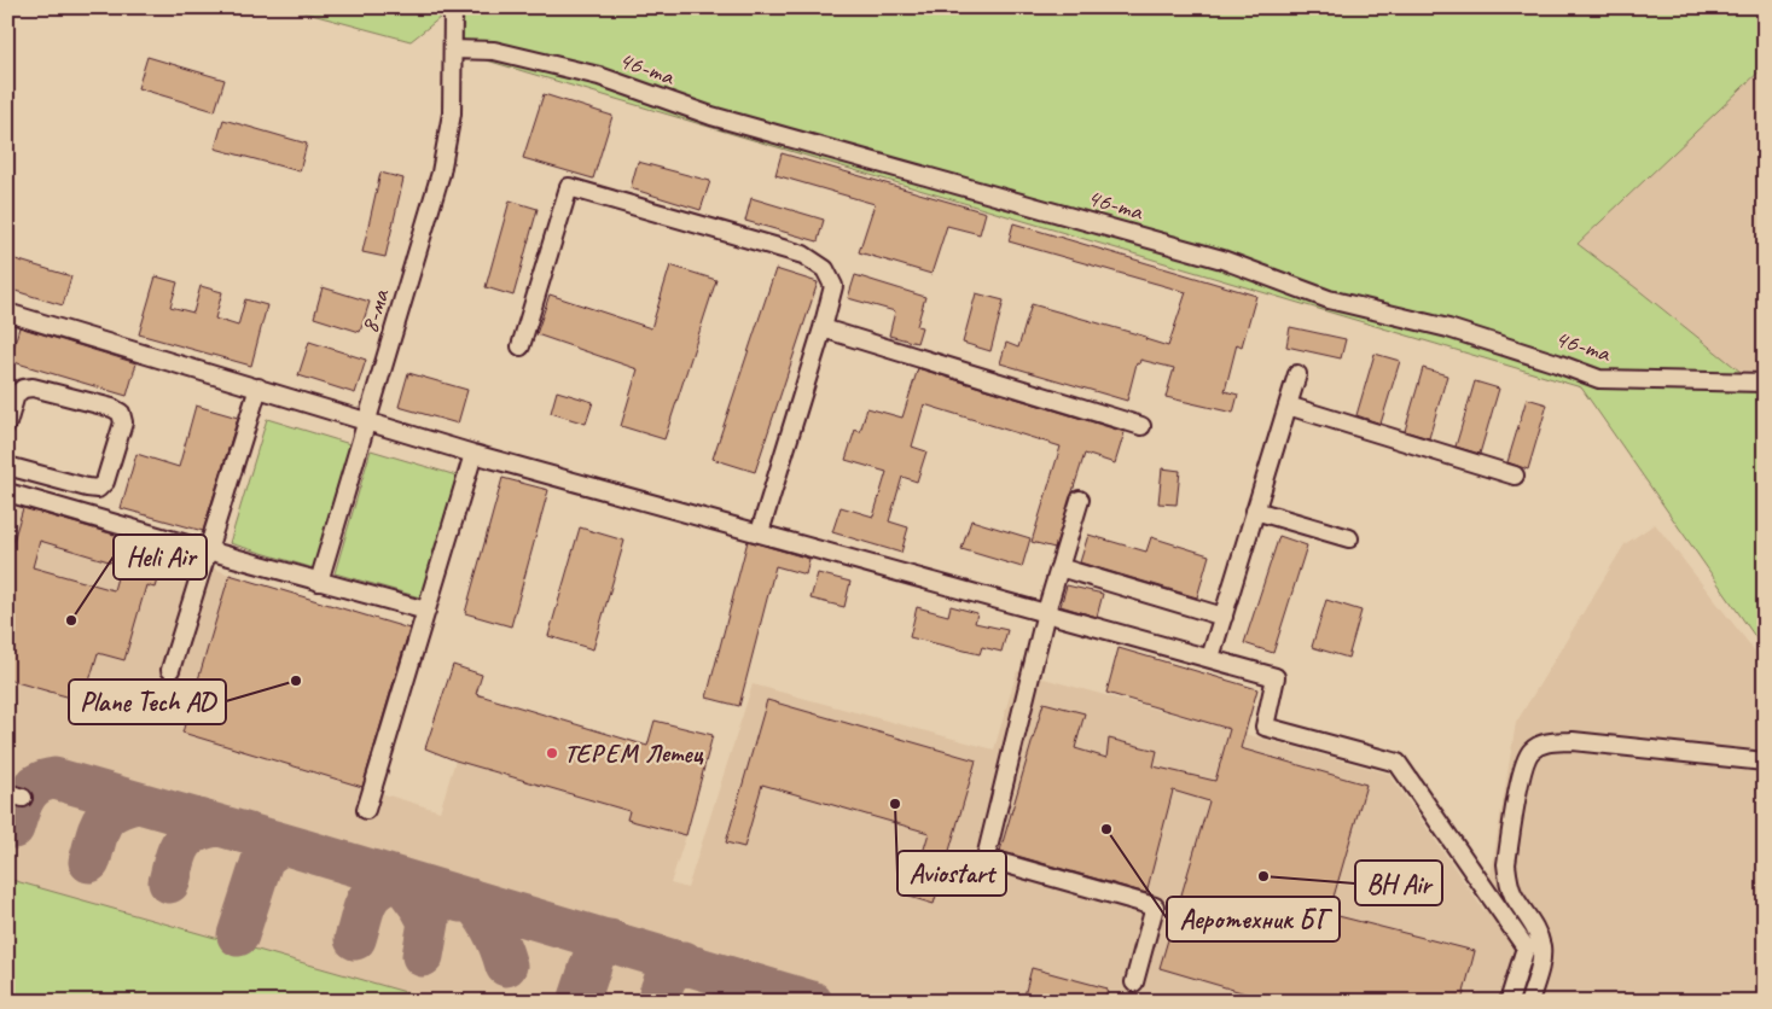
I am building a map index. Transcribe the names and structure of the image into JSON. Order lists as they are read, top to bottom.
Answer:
{
  "streets": {
    "street": ["46-та", "8-ма"]
  },
  "crossings": [
    ["46-та", "8-ма"]
  ],
  "places": [
    "Heli Air",
    "Plane Tech AD",
    "ТЕРЕМ Летец",
    "Aviostart",
    "Аеротехник БГ",
    "BH Air"
  ]
}
